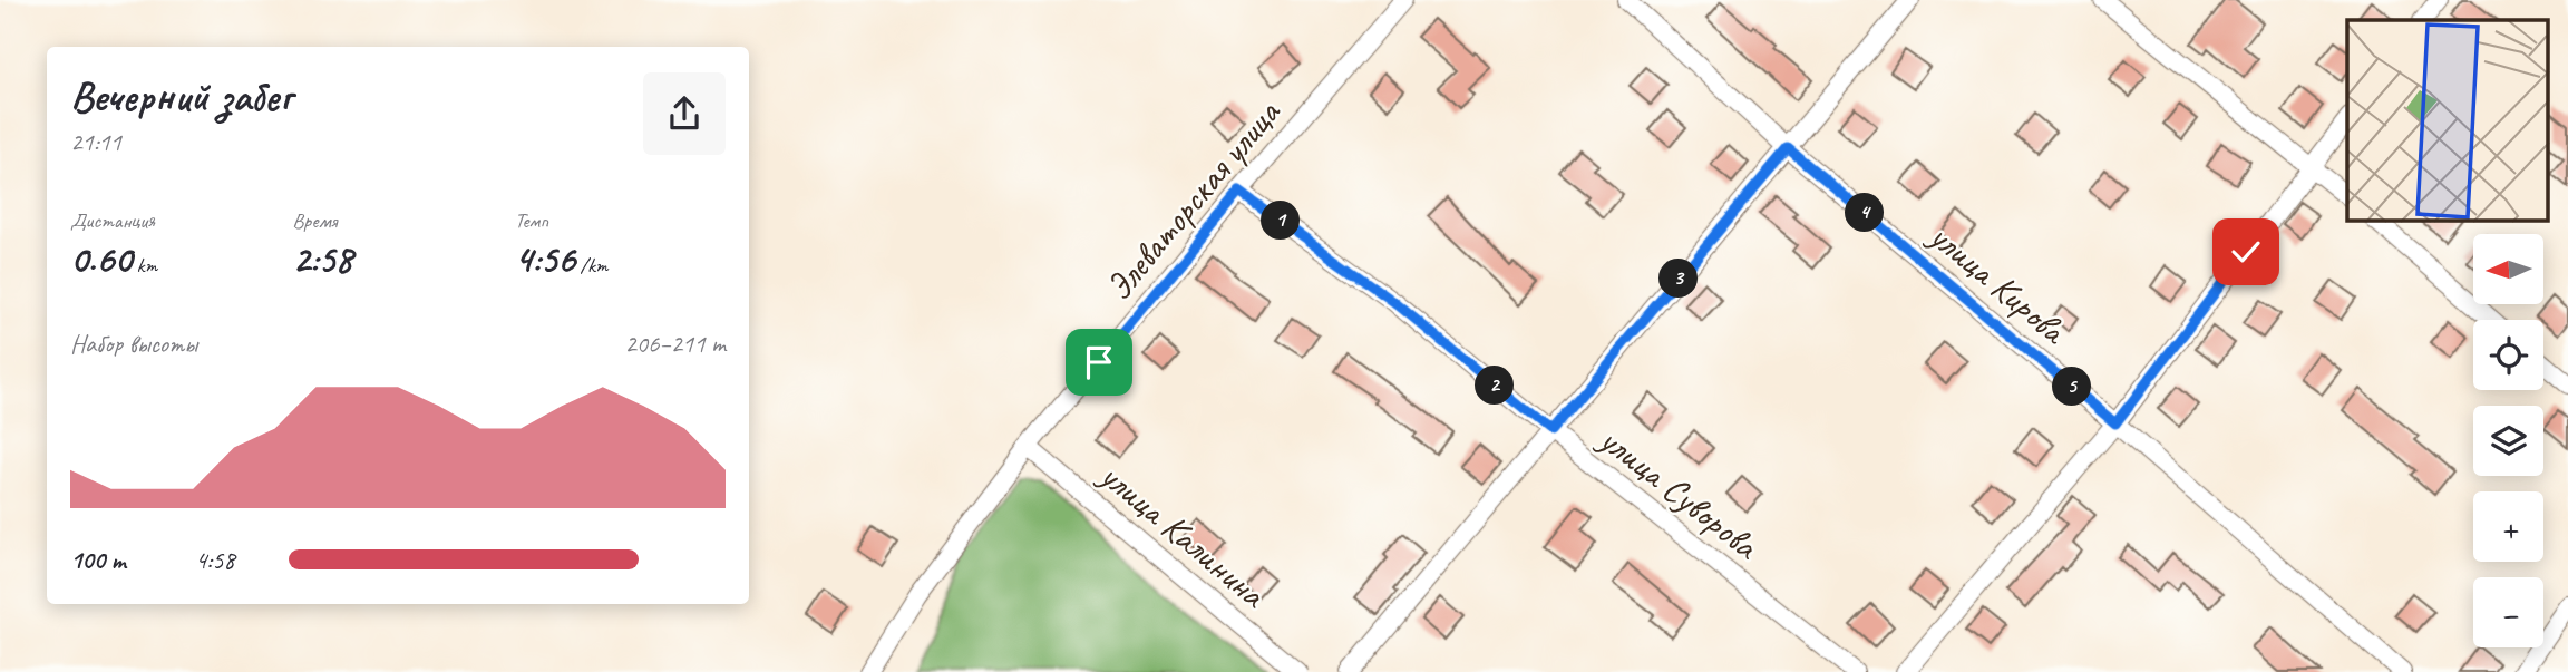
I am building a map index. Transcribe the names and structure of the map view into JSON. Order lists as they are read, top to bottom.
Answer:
{
  "streets": {
    "street": [
      "Элеваторская улица",
      "улица Кирова",
      "улица Суворова",
      "улица Калинина"
    ]
  },
  "crossings": [
    ["Элеваторская улица", "улица Суворова"],
    ["Элеваторская улица", "улица Калинина"]
  ],
  "north": "left",
  "page": {
    "heading": ["Вечерний забег", "21:11"],
    "stats": [
      ["Дистанция", "0.60 km"],
      ["Время", "2:58"],
      ["Темп", "4:56 /km"]
    ],
    "pins": [
      "4",
      "1",
      "3",
      "2",
      "5"
    ],
    "map_buttons": ["+", "−"],
    "chart": ["Набор высоты", "206–211 m"],
    "list": [
      {
        "name": "100 m",
        "note": "4:58"
      }
    ]
  }
}
